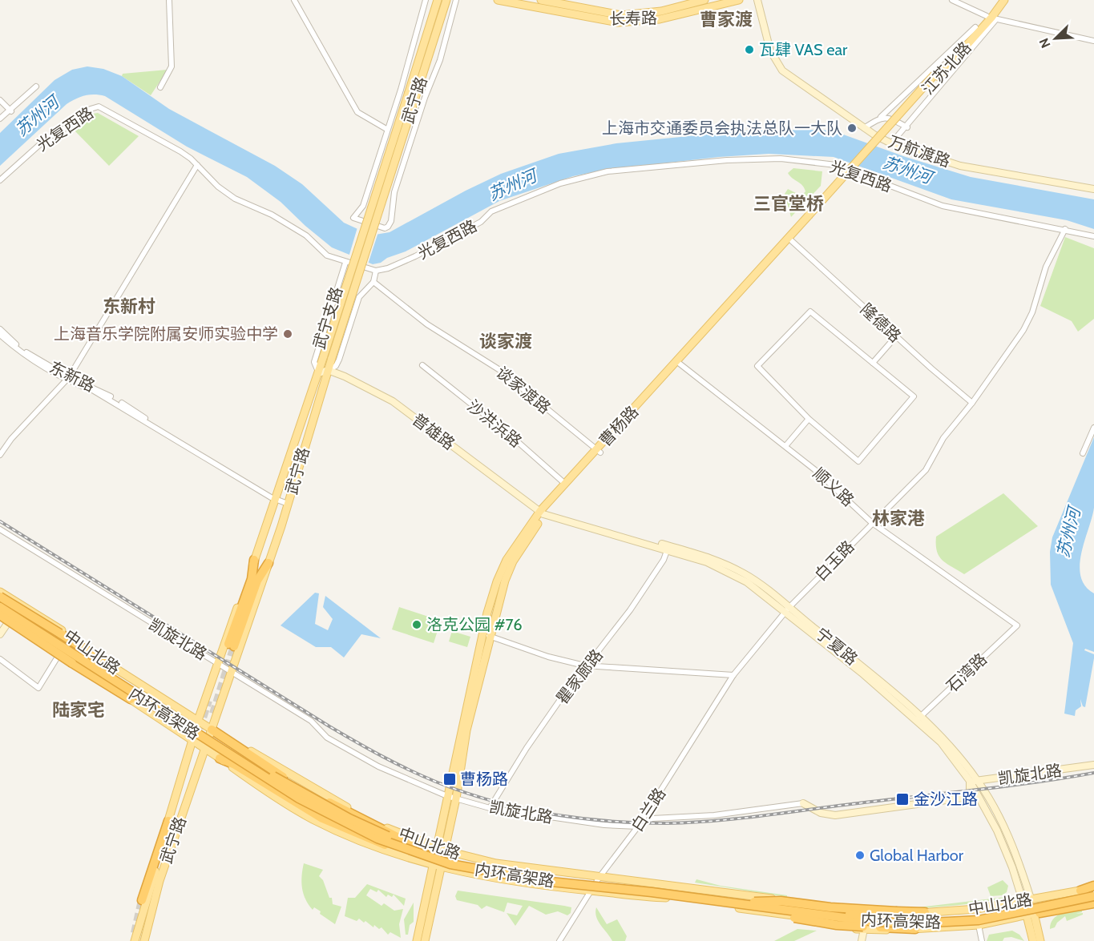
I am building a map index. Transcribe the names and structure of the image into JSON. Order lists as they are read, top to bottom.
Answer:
{
  "streets": {
    "highway": ["内环高架路"],
    "main road": [
      "长寿路",
      "江苏北路",
      "武宁路",
      "万航渡路",
      "曹杨路",
      "普雄路",
      "凯旋北路",
      "宁夏路",
      "中山北路"
    ],
    "street": [
      "光复西路",
      "武宁支路",
      "隆德路",
      "东新路",
      "谈家渡路",
      "沙洪浜路",
      "顺义路",
      "白玉路",
      "石湾路",
      "瞿家廊路",
      "白兰路"
    ]
  },
  "crossings": [
    ["江苏北路", "曹杨路"],
    ["武宁路", "武宁支路"],
    ["武宁路", "东新路"],
    ["武宁路", "普雄路"],
    ["武宁路", "凯旋北路"],
    ["武宁路", "中山北路"],
    ["光复西路", "武宁支路"],
    ["光复西路", "白玉路"],
    ["武宁支路", "谈家渡路"],
    ["武宁支路", "普雄路"],
    ["隆德路", "曹杨路"],
    ["隆德路", "白玉路"],
    ["谈家渡路", "曹杨路"],
    ["沙洪浜路", "曹杨路"],
    ["曹杨路", "普雄路"],
    ["曹杨路", "顺义路"],
    ["曹杨路", "凯旋北路"],
    ["曹杨路", "宁夏路"],
    ["曹杨路", "中山北路"],
    ["普雄路", "宁夏路"],
    ["顺义路", "白玉路"],
    ["顺义路", "石湾路"],
    ["白玉路", "宁夏路"],
    ["白玉路", "白兰路"],
    ["凯旋北路", "宁夏路"],
    ["凯旋北路", "瞿家廊路"],
    ["凯旋北路", "白兰路"],
    ["宁夏路", "中山北路"],
    ["宁夏路", "石湾路"],
    ["宁夏路", "瞿家廊路"],
    ["中山北路", "内环高架路"],
    ["中山北路", "白兰路"]
  ],
  "districts": [
    "曹家渡",
    "三官堂桥",
    "东新村",
    "谈家渡",
    "林家港",
    "陆家宅"
  ],
  "water": ["苏州河"],
  "places": {
    "other": [
      "瓦肆 VAS ear",
      "上海市交通委员会执法总队一大队",
      "上海音乐学院附属安师实验中学",
      "洛克公园 #76",
      "Global Harbor"
    ],
    "transit": ["曹杨路", "金沙江路"]
  },
  "north": "bottom left"
}
